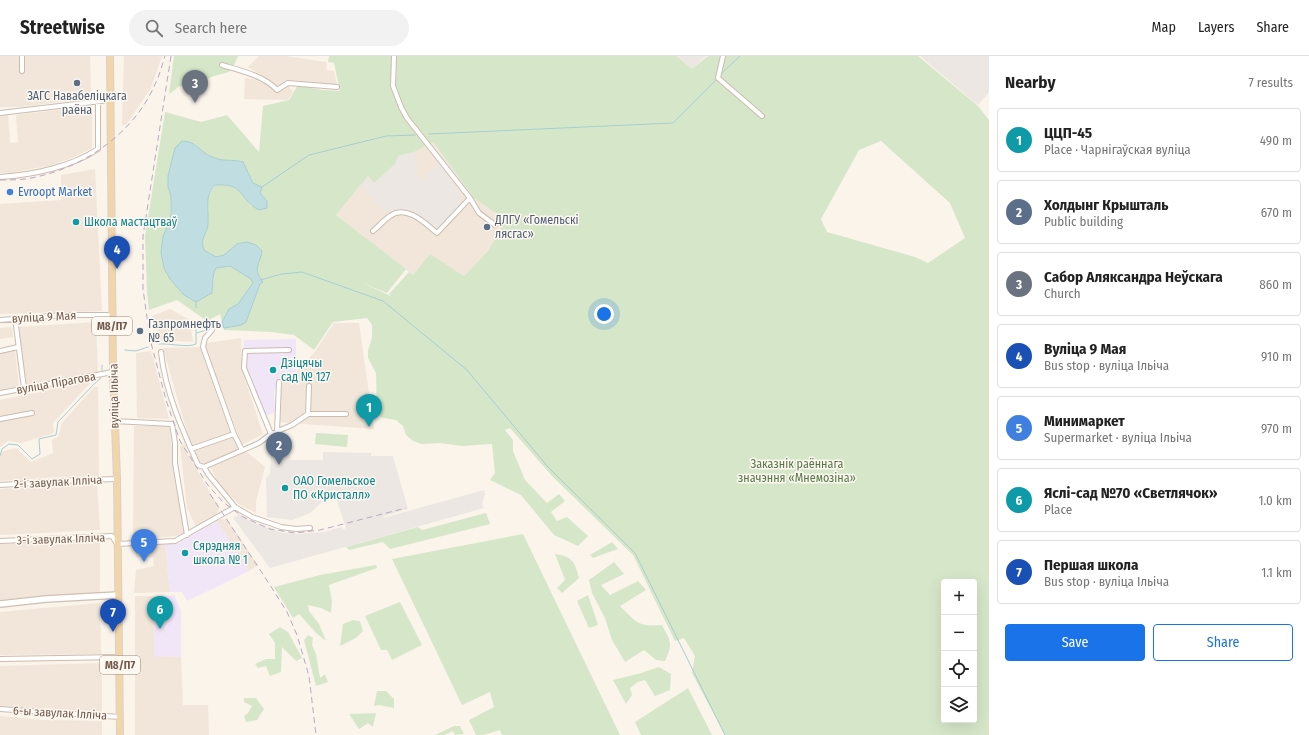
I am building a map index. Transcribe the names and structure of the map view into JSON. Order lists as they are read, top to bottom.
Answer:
{
  "streets": {
    "main road": ["М8/П7", "вуліца Ільіча"],
    "street": [
      "вуліца 9 Мая",
      "вуліца Пірагова",
      "2-і завулак Ілліча",
      "3-і завулак Ілліча",
      "6-ы завулак Ілліча"
    ]
  },
  "crossings": [
    ["вуліца 9 Мая", "вуліца Ільіча"],
    ["вуліца Пірагова", "вуліца Ільіча"],
    ["вуліца Ільіча", "2-і завулак Ілліча"],
    ["вуліца Ільіча", "3-і завулак Ілліча"],
    ["вуліца Ільіча", "6-ы завулак Ілліча"]
  ],
  "parks": ["Заказнік раённага значэння «Мнемозіна»"],
  "places": [
    "ЗАГС Навабеліцкага раёна",
    "Evroopt Market",
    "Школа мастацтваў",
    "ДЛГУ «Гомельскі лясгас»",
    "Газпромнефть № 65",
    "Дзіцячы сад № 127",
    "ОАО Гомельское ПО «Кристалл»",
    "Сярэдняя школа № 1"
  ],
  "page": {
    "header": "Streetwise",
    "search": "Search here",
    "nav": ["Map", "Layers", "Share"],
    "heading": ["Nearby", "7 results"],
    "pins": [
      "3",
      "4",
      "1",
      "2",
      "5",
      "6",
      "7"
    ],
    "list": [
      {
        "mark": "1",
        "name": "ЦЦП-45",
        "note": "Place · Чарнігаўская вуліца",
        "value": "490 m"
      },
      {
        "mark": "2",
        "name": "Холдынг Крышталь",
        "note": "Public building",
        "value": "670 m"
      },
      {
        "mark": "3",
        "name": "Сабор Аляксандра Неўскага",
        "note": "Church",
        "value": "860 m"
      },
      {
        "mark": "4",
        "name": "Вуліца 9 Мая",
        "note": "Bus stop · вуліца Ільіча",
        "value": "910 m"
      },
      {
        "mark": "5",
        "name": "Минимаркет",
        "note": "Supermarket · вуліца Ільіча",
        "value": "970 m"
      },
      {
        "mark": "6",
        "name": "Яслі-сад №70 «Светлячок»",
        "note": "Place",
        "value": "1.0 km"
      },
      {
        "mark": "7",
        "name": "Першая школа",
        "note": "Bus stop · вуліца Ільіча",
        "value": "1.1 km"
      }
    ],
    "map_buttons": ["+", "−"],
    "buttons": ["Save", "Share"]
  }
}
